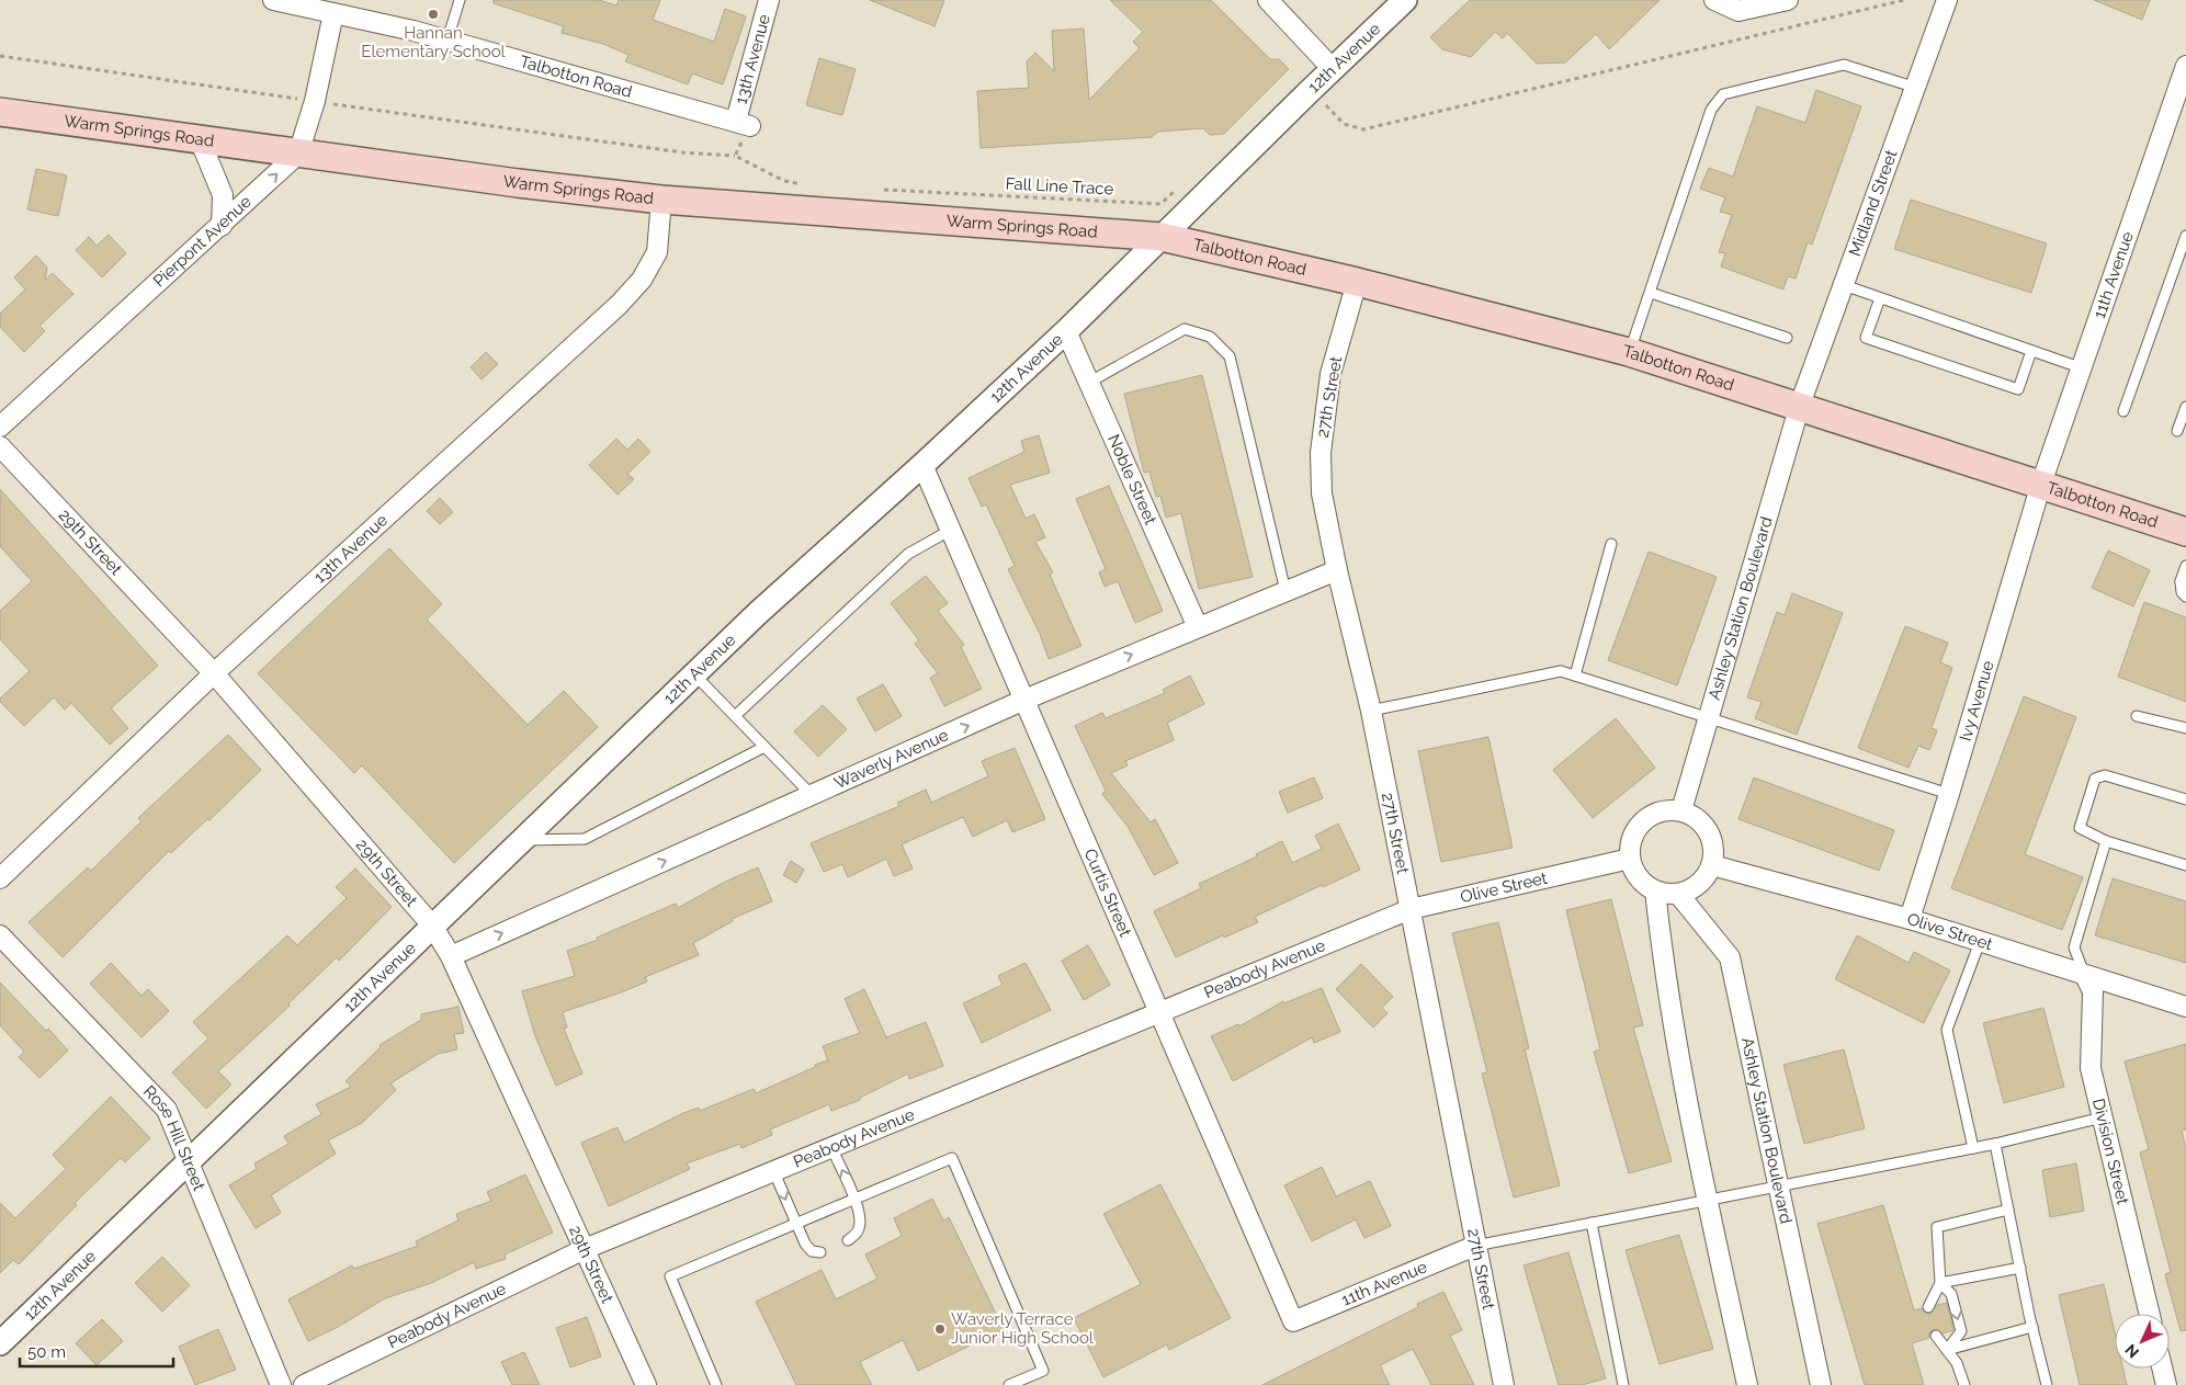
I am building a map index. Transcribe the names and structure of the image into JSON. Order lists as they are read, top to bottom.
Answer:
{
  "streets": {
    "main road": ["Talbotton Road", "Warm Springs Road"],
    "street": [
      "12th Avenue",
      "13th Avenue",
      "Midland Street",
      "Pierpont Avenue",
      "11th Avenue",
      "27th Street",
      "Noble Street",
      "29th Street",
      "Ashley Station Boulevard",
      "Ivy Avenue",
      "Waverly Avenue",
      "Olive Street",
      "Curtis Street",
      "Peabody Avenue",
      "Rose Hill Street",
      "Division Street"
    ],
    "path": ["Fall Line Trace"]
  },
  "crossings": [
    ["12th Avenue", "Talbotton Road"],
    ["12th Avenue", "Warm Springs Road"],
    ["12th Avenue", "Noble Street"],
    ["12th Avenue", "29th Street"],
    ["12th Avenue", "Curtis Street"],
    ["12th Avenue", "Rose Hill Street"],
    ["13th Avenue", "Talbotton Road"],
    ["13th Avenue", "Warm Springs Road"],
    ["13th Avenue", "29th Street"],
    ["Talbotton Road", "Warm Springs Road"],
    ["Talbotton Road", "Midland Street"],
    ["Talbotton Road", "Pierpont Avenue"],
    ["Talbotton Road", "11th Avenue"],
    ["Talbotton Road", "27th Street"],
    ["Talbotton Road", "Ashley Station Boulevard"],
    ["Talbotton Road", "Ivy Avenue"],
    ["Warm Springs Road", "Pierpont Avenue"],
    ["Midland Street", "Ashley Station Boulevard"],
    ["11th Avenue", "27th Street"],
    ["11th Avenue", "Ivy Avenue"],
    ["11th Avenue", "Curtis Street"],
    ["27th Street", "Waverly Avenue"],
    ["27th Street", "Olive Street"],
    ["27th Street", "Peabody Avenue"],
    ["Noble Street", "Waverly Avenue"],
    ["29th Street", "Waverly Avenue"],
    ["29th Street", "Peabody Avenue"],
    ["Ashley Station Boulevard", "Olive Street"],
    ["Ivy Avenue", "Olive Street"],
    ["Waverly Avenue", "Curtis Street"],
    ["Olive Street", "Peabody Avenue"],
    ["Olive Street", "Division Street"],
    ["Curtis Street", "Peabody Avenue"]
  ],
  "one_way": ["Waverly Avenue"],
  "places": ["Hannan Elementary School", "Waverly Terrace Junior High School"],
  "scale_bar": "50 m",
  "north": "bottom left"
}
